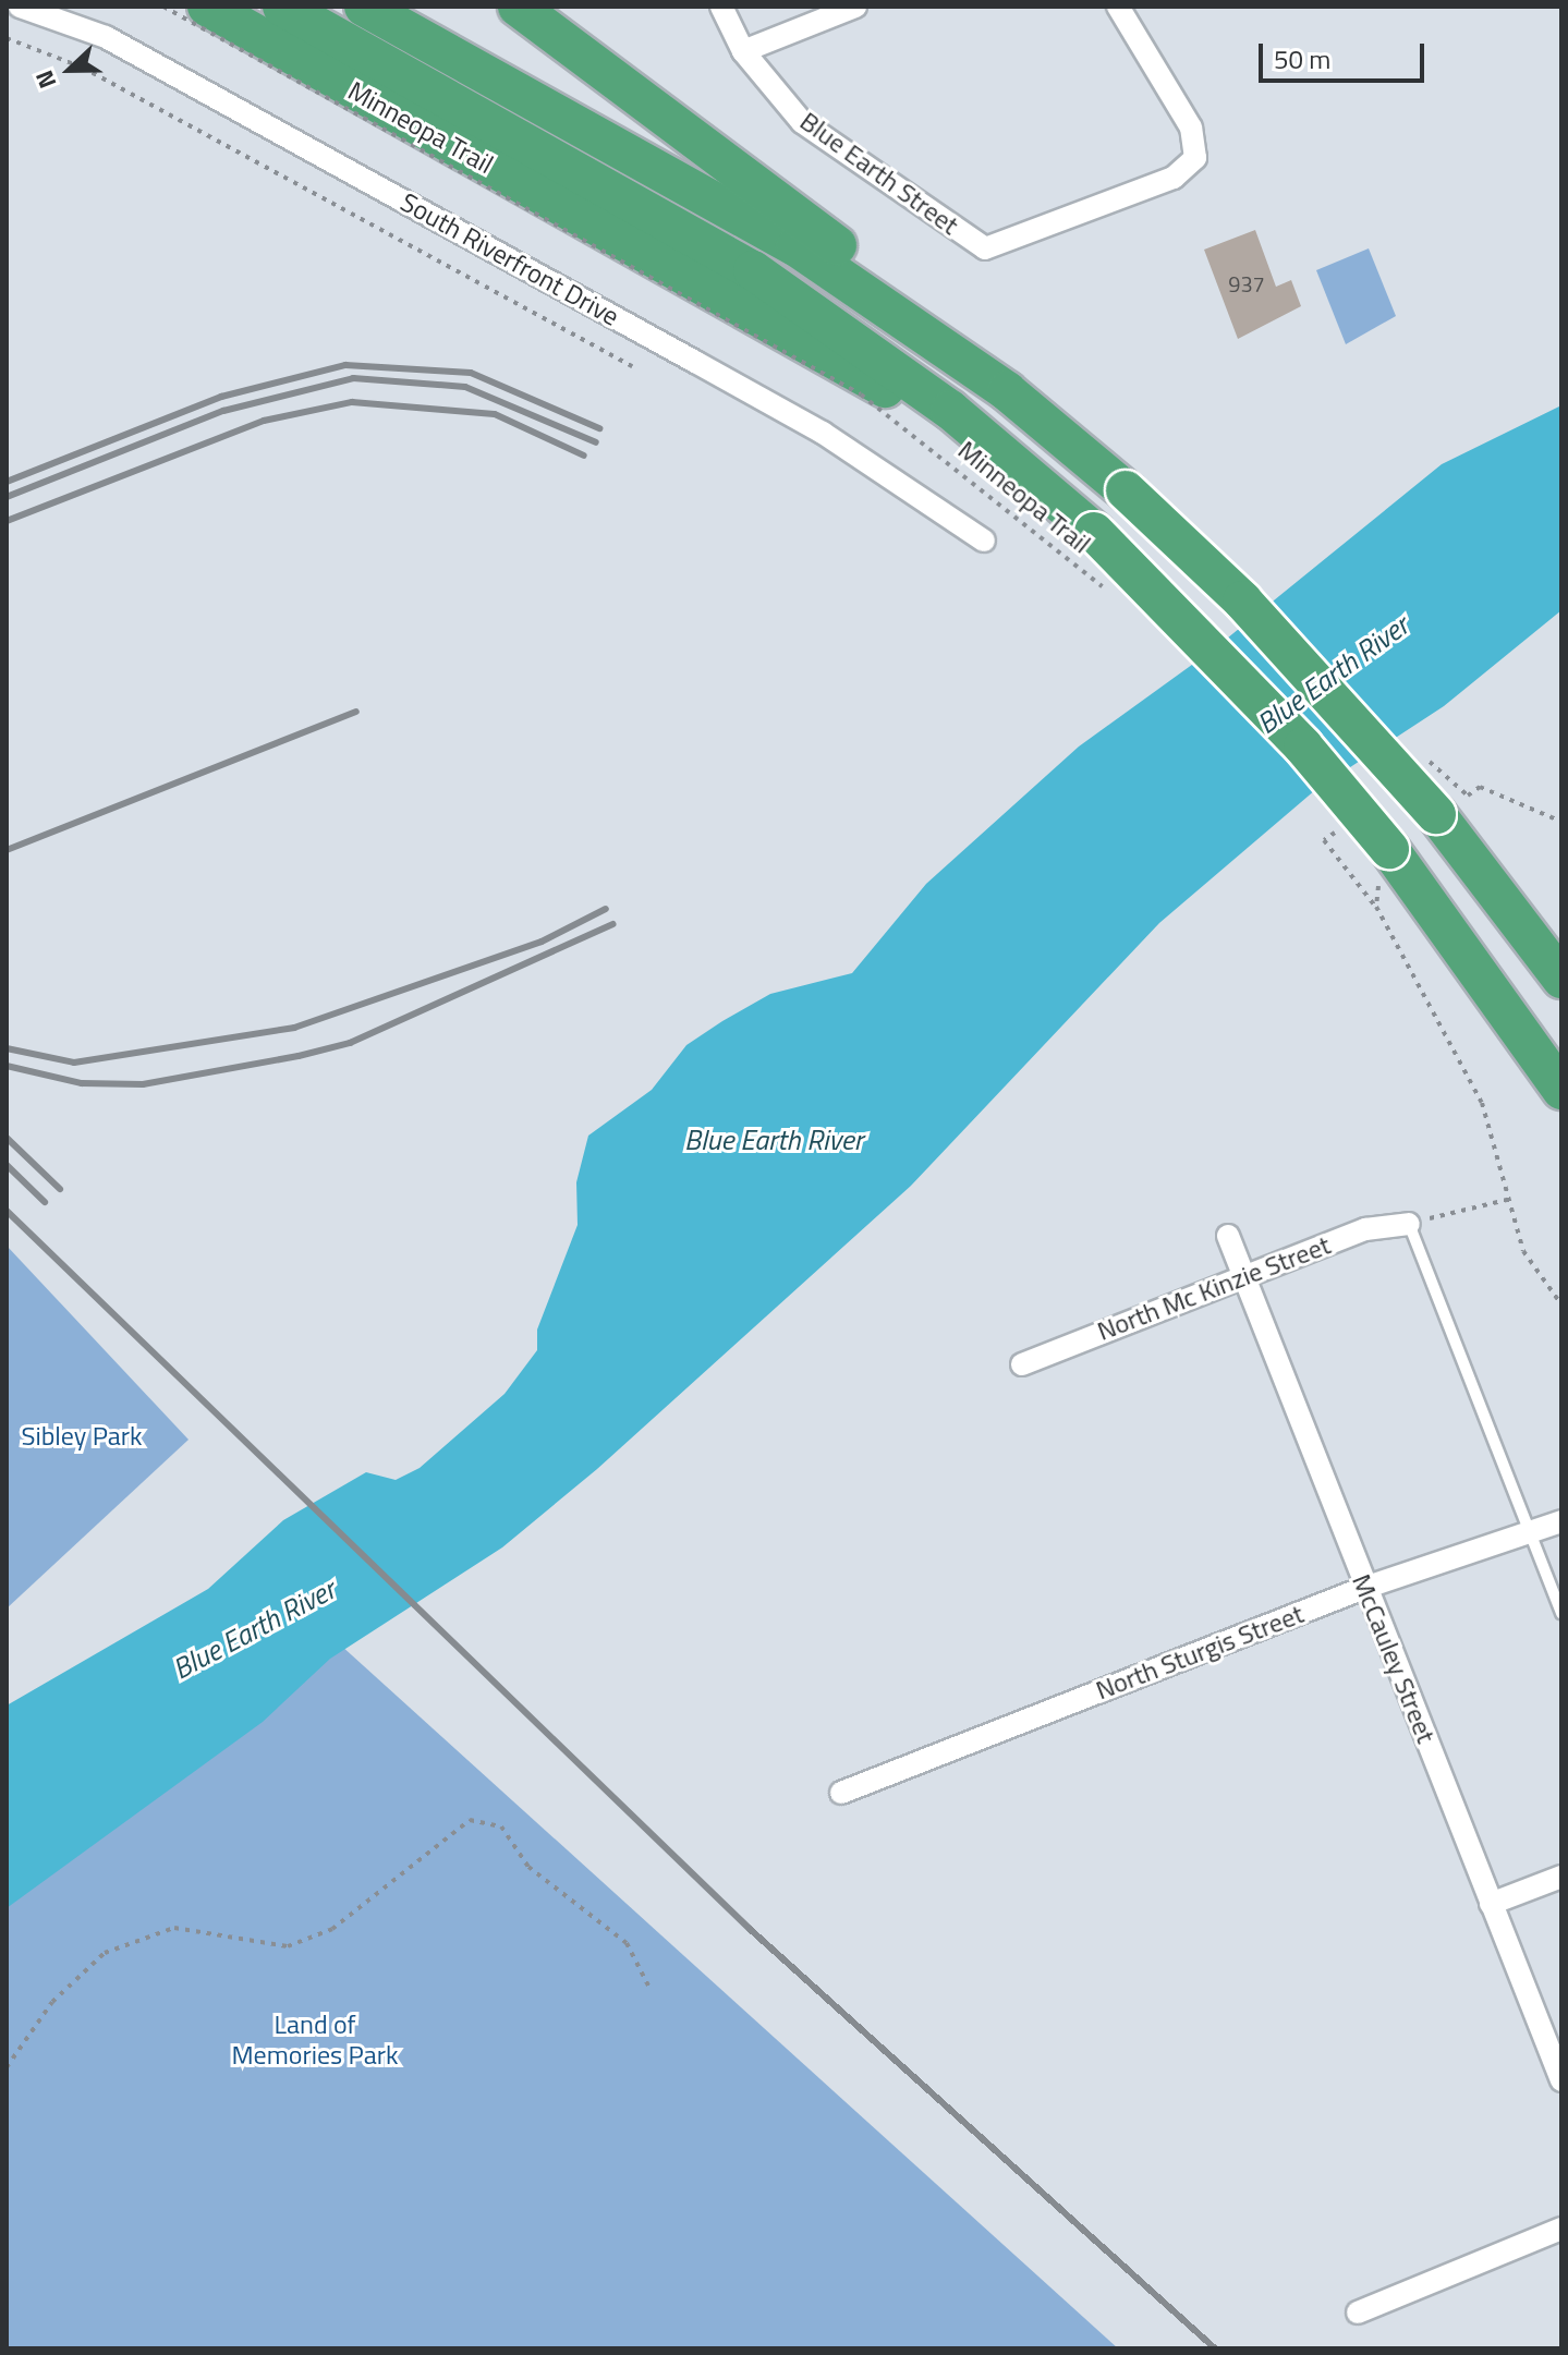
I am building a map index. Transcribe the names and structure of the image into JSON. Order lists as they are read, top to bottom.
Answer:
{
  "streets": {
    "street": [
      "Blue Earth Street",
      "South Riverfront Drive",
      "North Mc Kinzie Street",
      "North Sturgis Street",
      "McCauley Street"
    ],
    "path": ["Minneopa Trail"]
  },
  "crossings": [
    ["North Mc Kinzie Street", "McCauley Street"],
    ["North Sturgis Street", "McCauley Street"]
  ],
  "water": ["Blue Earth River"],
  "parks": ["Sibley Park", "Land of Memories Park"],
  "house_numbers": ["937"],
  "scale_bar": "50 m",
  "north": "left"
}
